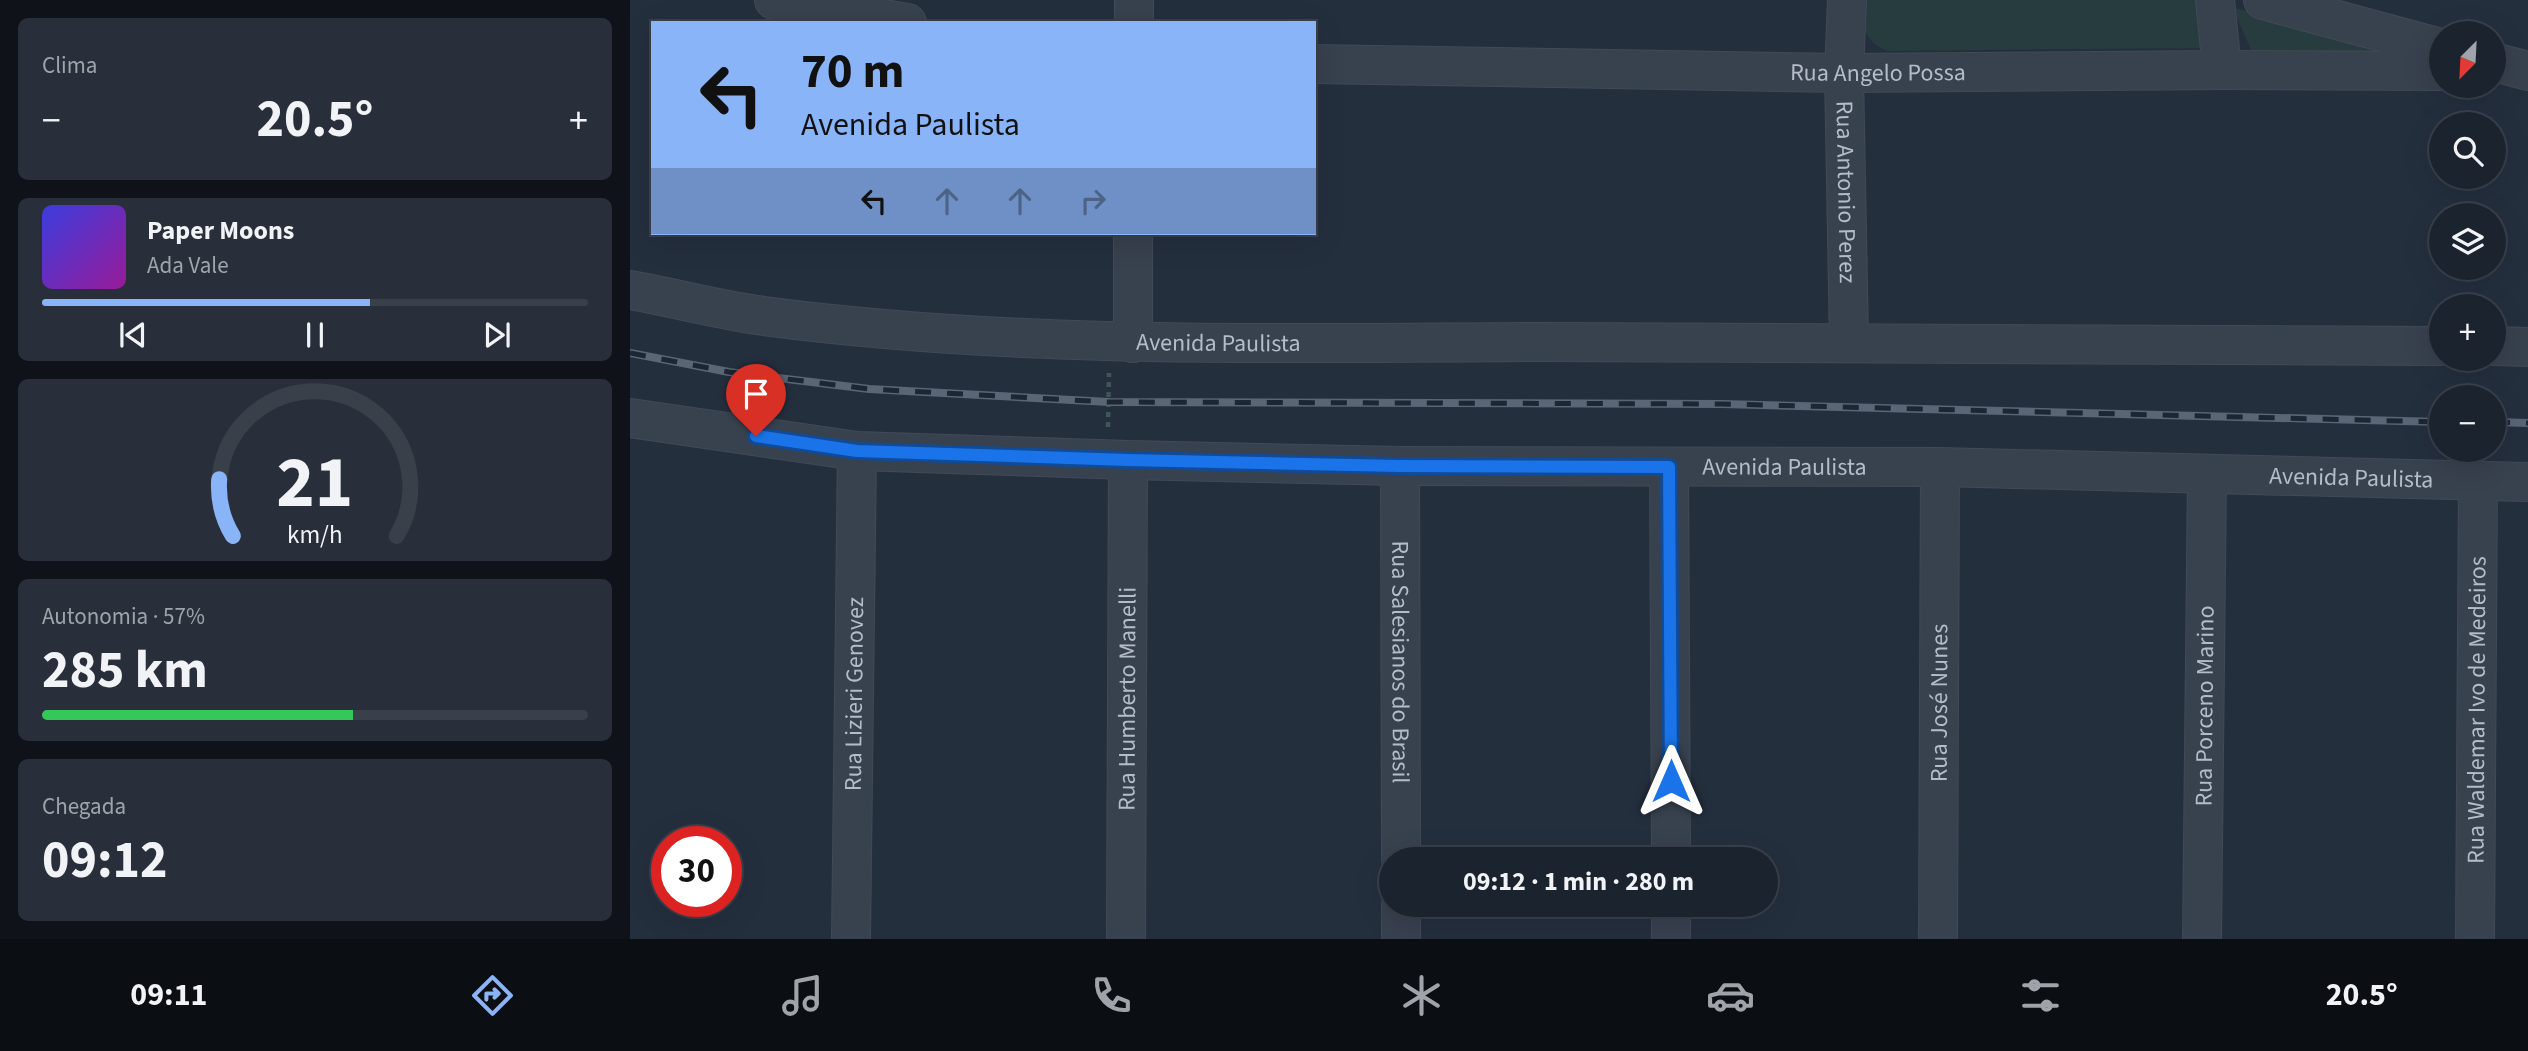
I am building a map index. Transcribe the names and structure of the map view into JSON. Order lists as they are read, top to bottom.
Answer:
{
  "streets": {
    "street": [
      "Rua Angelo Possa",
      "Rua Antonio Perez",
      "Avenida Paulista",
      "Rua Salesianos do Brasil",
      "Rua Lizieri Genovez",
      "Rua Humberto Manelli",
      "Rua José Nunes",
      "Rua Porceno Marino",
      "Rua Waldemar Ivo de Medeiros"
    ]
  },
  "crossings": [
    ["Rua Angelo Possa", "Rua Antonio Perez"],
    ["Rua Antonio Perez", "Avenida Paulista"],
    ["Avenida Paulista", "Rua Salesianos do Brasil"],
    ["Avenida Paulista", "Rua Lizieri Genovez"],
    ["Avenida Paulista", "Rua Humberto Manelli"],
    ["Avenida Paulista", "Rua José Nunes"],
    ["Avenida Paulista", "Rua Porceno Marino"],
    ["Avenida Paulista", "Rua Waldemar Ivo de Medeiros"]
  ],
  "north": "bottom left",
  "page": {
    "tile": [
      "Clima",
      ["Autonomia · 57%", "285 km"],
      ["Chegada", "09:12"]
    ],
    "map_buttons": ["+", "−"],
    "turn": ["70 m", "Avenida Paulista"],
    "heat": ["−", "20.5°", "+"],
    "song": ["Paper Moons", "Ada Vale"],
    "limit": "30",
    "trip": "09:12 · 1 min · 280 m",
    "tabs": ["09:11", "20.5°"],
    "gauge": ["21", "km/h"]
  }
}
